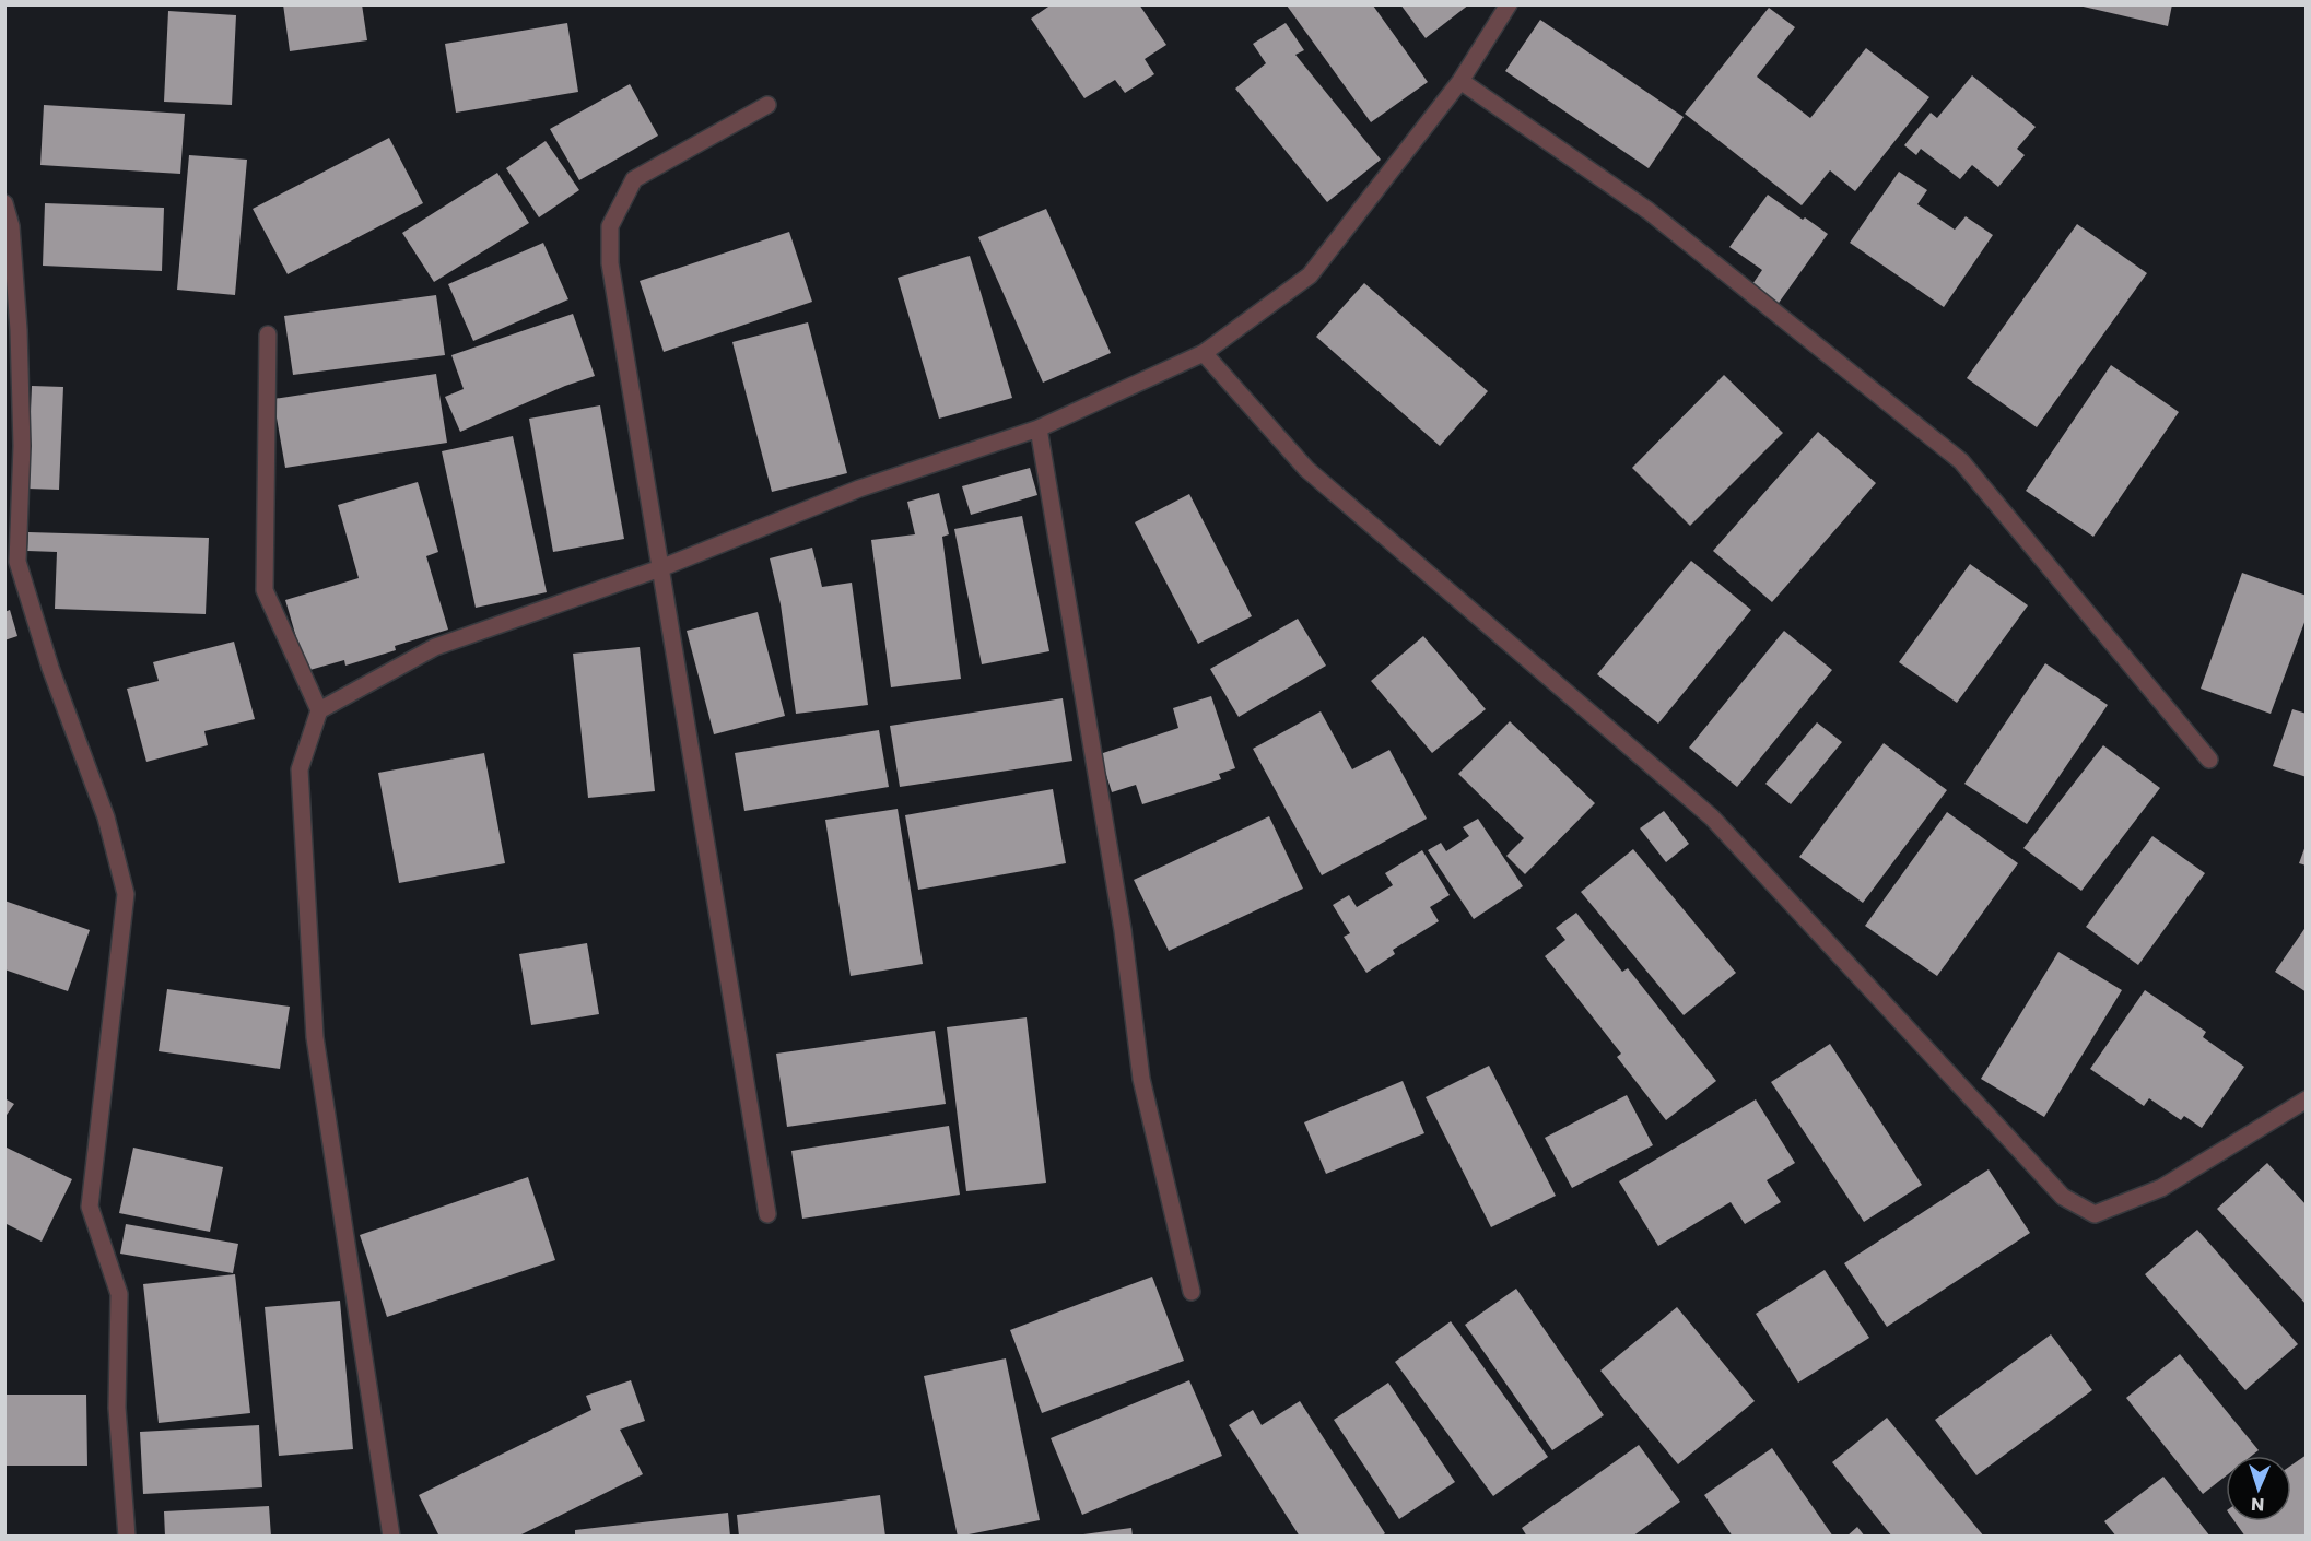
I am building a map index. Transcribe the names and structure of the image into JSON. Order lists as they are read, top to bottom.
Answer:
{
  "north": "bottom"
}
